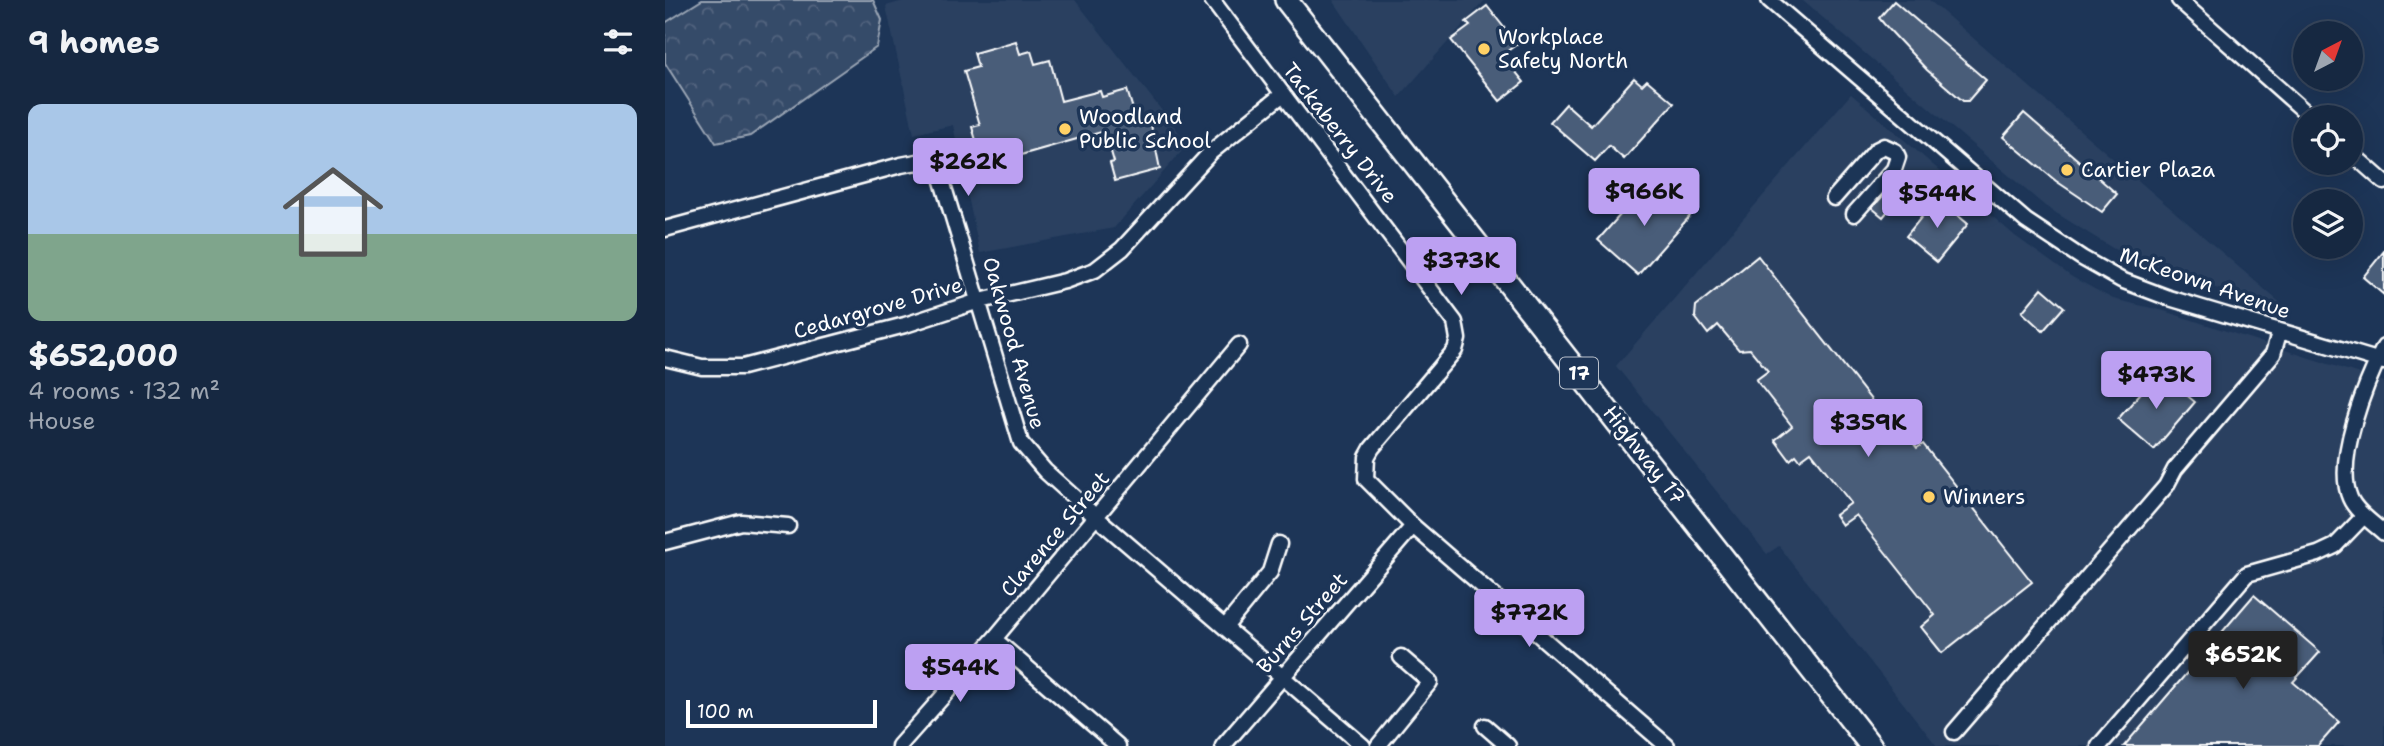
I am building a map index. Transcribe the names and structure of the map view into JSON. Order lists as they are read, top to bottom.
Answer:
{
  "streets": {
    "highway": ["17", "Highway 17"],
    "street": [
      "Tackaberry Drive",
      "McKeown Avenue",
      "Cedargrove Drive",
      "Oakwood Avenue",
      "Clarence Street",
      "Burns Street"
    ]
  },
  "crossings": [
    ["Tackaberry Drive", "Cedargrove Drive"],
    ["Tackaberry Drive", "Burns Street"],
    ["Cedargrove Drive", "Oakwood Avenue"],
    ["Oakwood Avenue", "Clarence Street"],
    ["Oakwood Avenue", "Burns Street"]
  ],
  "places": [
    "Workplace Safety North",
    "Woodland Public School",
    "Cartier Plaza",
    "Winners"
  ],
  "scale_bar": "100 m",
  "north": "top right",
  "page": {
    "heading": "9 homes",
    "list": [
      {
        "name": "$652,000",
        "note": "4 rooms · 132 m² · House"
      }
    ],
    "price": [
      "$262K",
      "$966K",
      "$544K",
      "$373K",
      "$473K",
      "$359K",
      "$772K",
      "$652K",
      "$544K"
    ],
    "scale": "100 m"
  }
}
